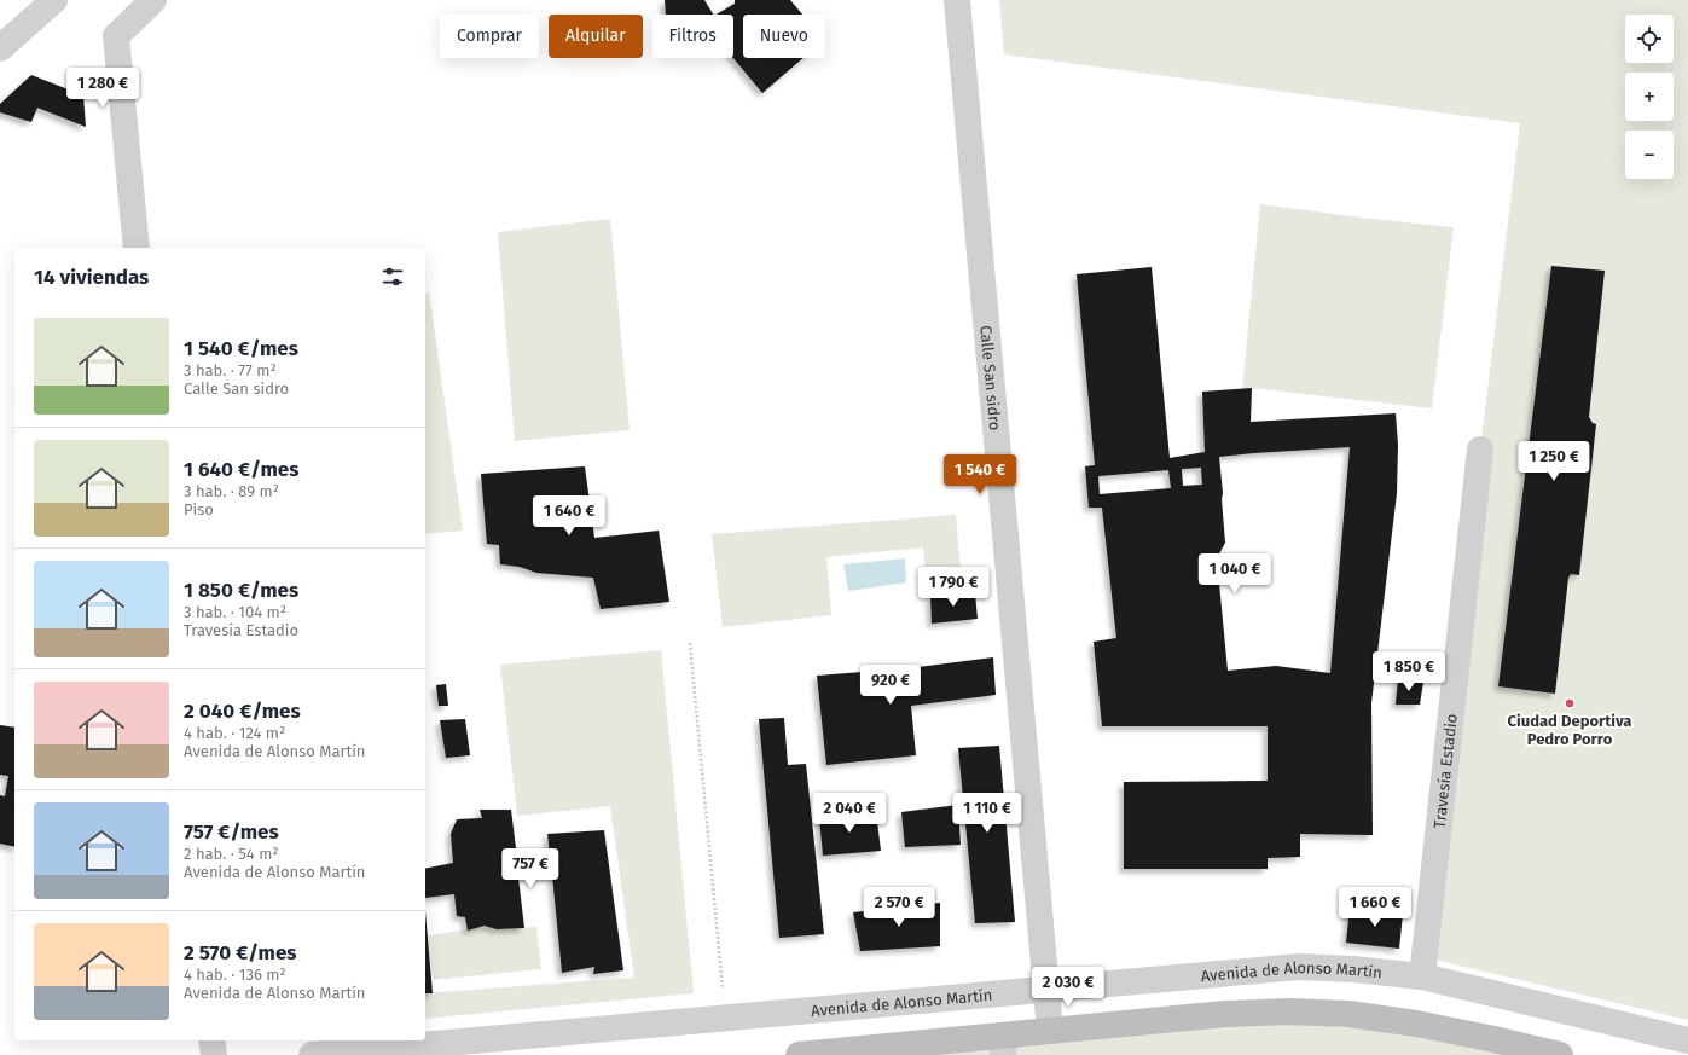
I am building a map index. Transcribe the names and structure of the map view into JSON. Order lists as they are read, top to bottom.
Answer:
{
  "streets": {
    "street": ["Calle San sidro", "Travesía Estadio", "Avenida de Alonso Martín"]
  },
  "crossings": [
    ["Calle San sidro", "Avenida de Alonso Martín"],
    ["Travesía Estadio", "Avenida de Alonso Martín"]
  ],
  "places": ["Ciudad Deportiva Pedro Porro"],
  "page": {
    "map_buttons": ["+", "−"],
    "chip": [
      "Comprar",
      "Alquilar",
      "Filtros",
      "Nuevo"
    ],
    "price": [
      "1 280 €",
      "1 250 €",
      "1 540 €",
      "1 640 €",
      "1 040 €",
      "1 790 €",
      "1 850 €",
      "920 €",
      "2 040 €",
      "1 110 €",
      "757 €",
      "2 570 €",
      "1 660 €",
      "2 030 €"
    ],
    "heading": "14 viviendas",
    "list": [
      {
        "name": "1 540 €/mes",
        "note": "3 hab. · 77 m² · Calle San sidro"
      },
      {
        "name": "1 640 €/mes",
        "note": "3 hab. · 89 m² · Piso"
      },
      {
        "name": "1 850 €/mes",
        "note": "3 hab. · 104 m² · Travesía Estadio"
      },
      {
        "name": "2 040 €/mes",
        "note": "4 hab. · 124 m² · Avenida de Alonso Martín"
      },
      {
        "name": "757 €/mes",
        "note": "2 hab. · 54 m² · Avenida de Alonso Martín"
      },
      {
        "name": "2 570 €/mes",
        "note": "4 hab. · 136 m² · Avenida de Alonso Martín"
      }
    ]
  }
}
